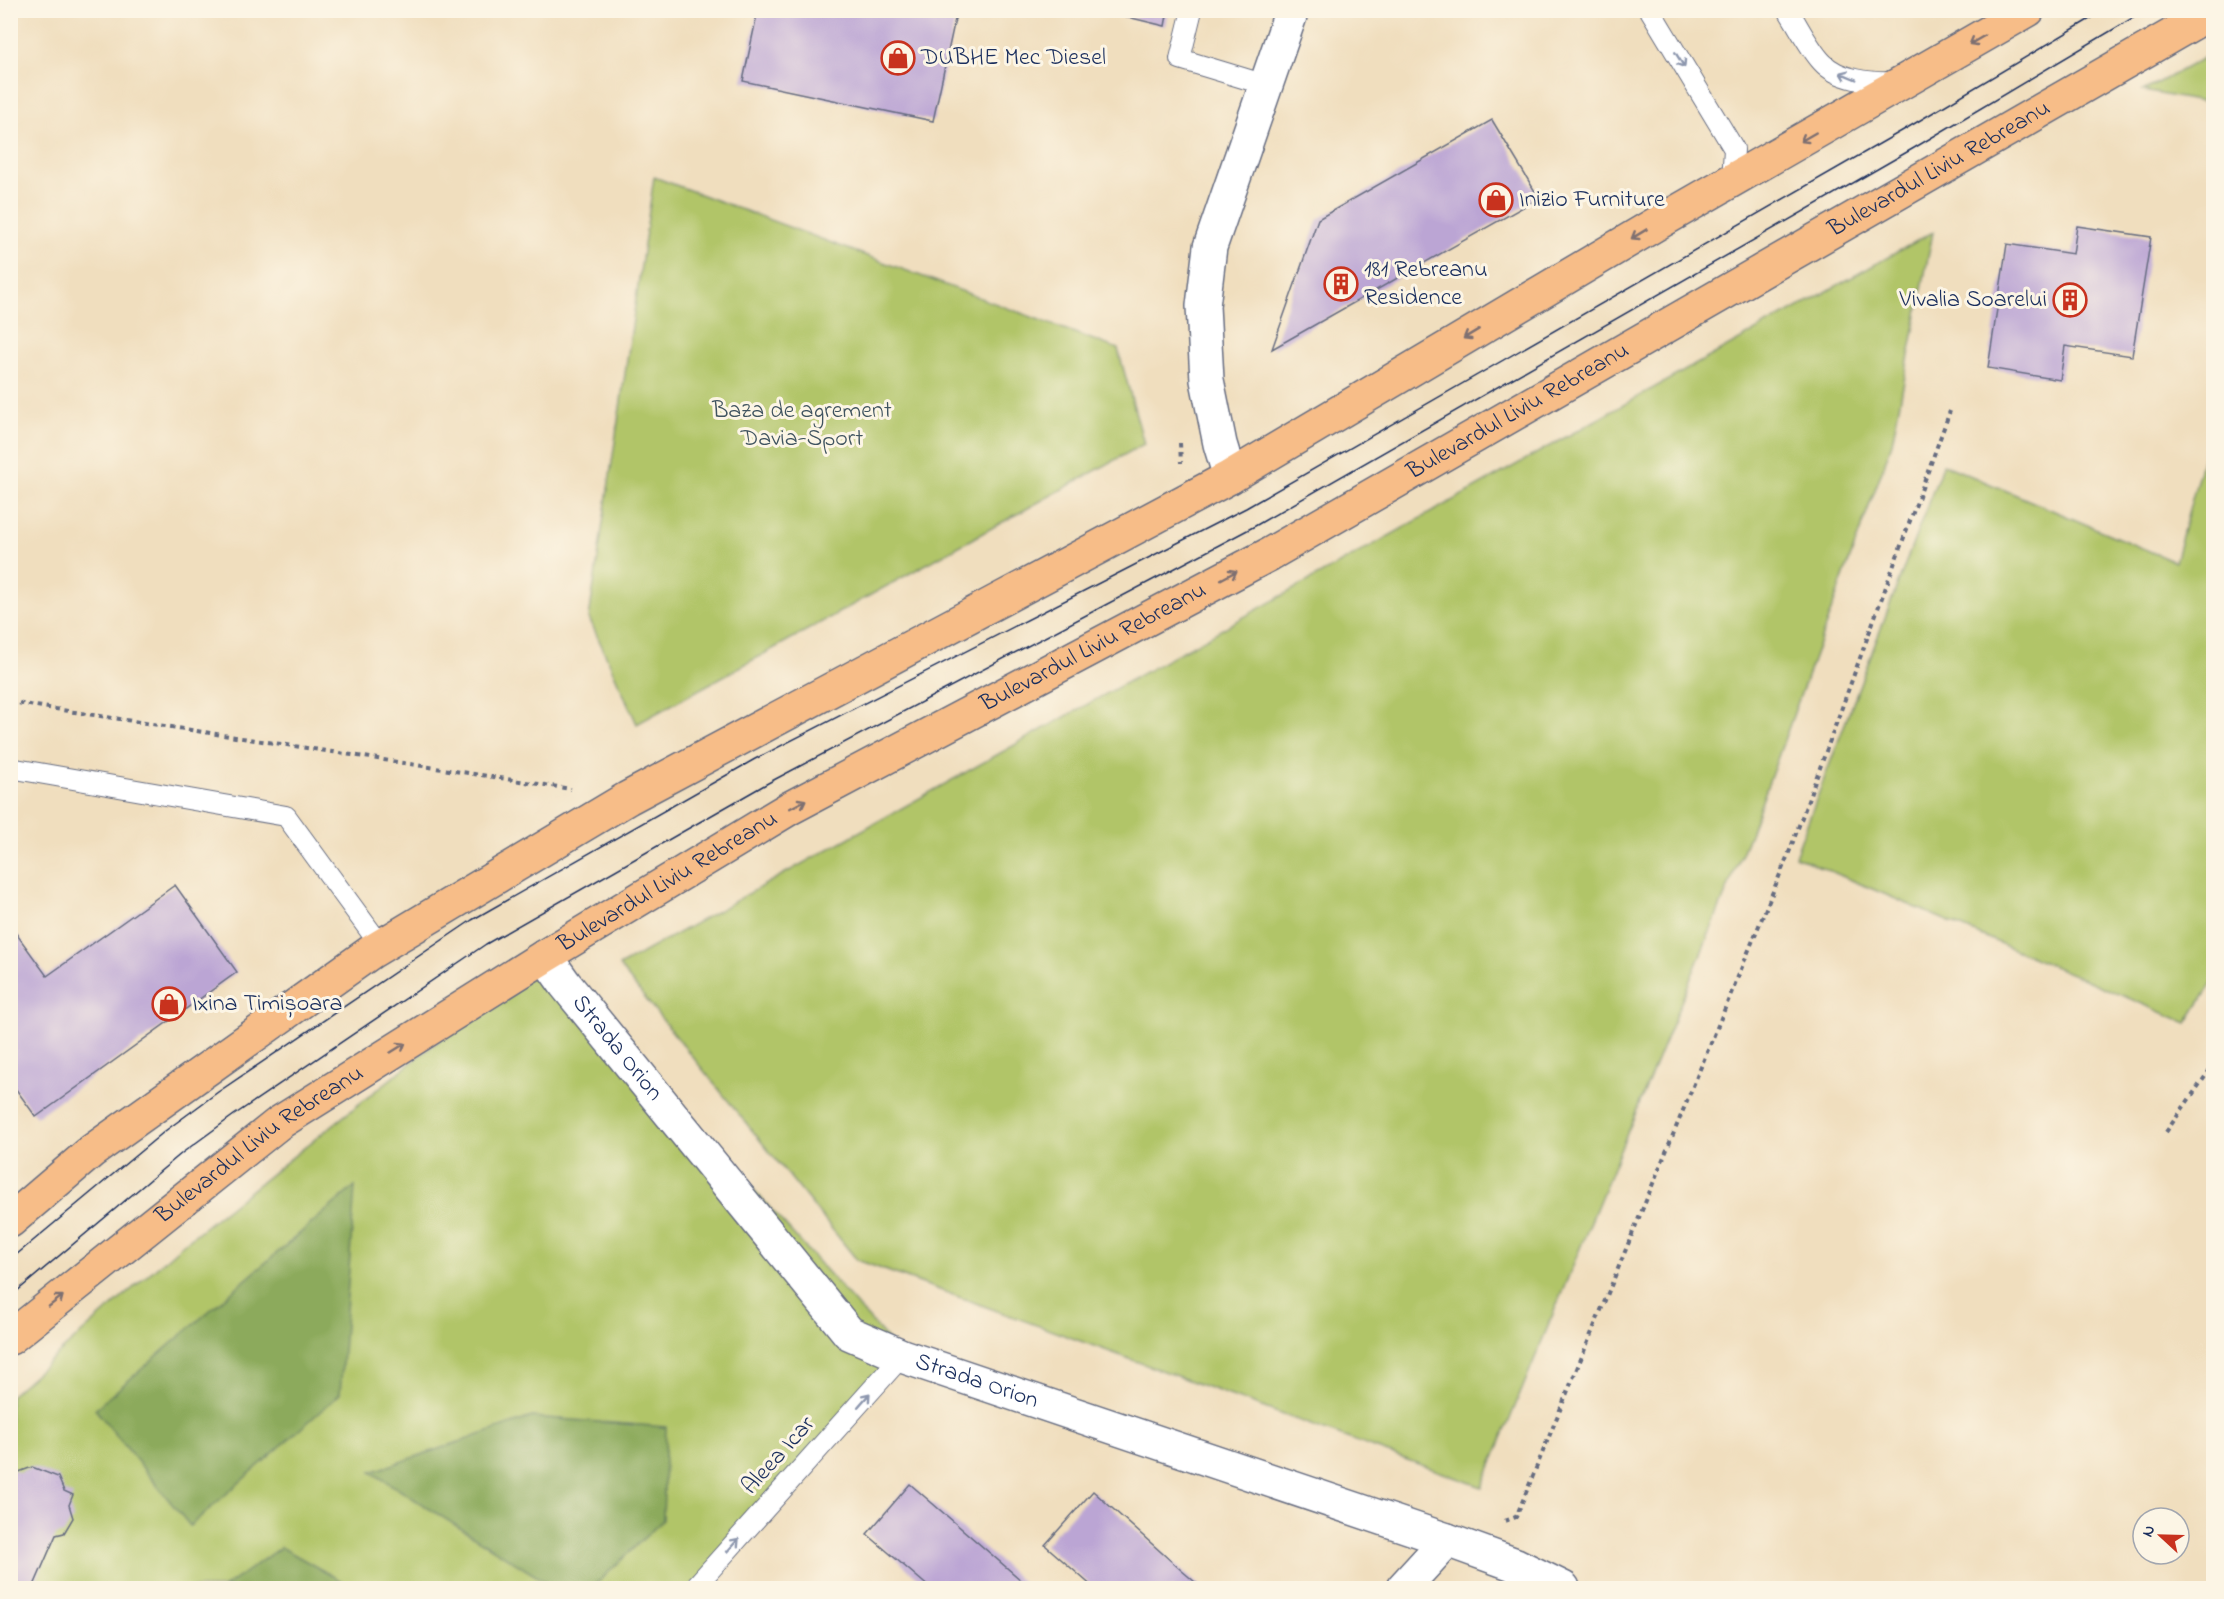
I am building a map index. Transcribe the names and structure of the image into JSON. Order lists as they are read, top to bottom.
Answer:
{
  "streets": {
    "main road": ["Bulevardul Liviu Rebreanu"],
    "street": ["Strada Orion"],
    "lane": ["Aleea Icar"]
  },
  "crossings": [
    ["Bulevardul Liviu Rebreanu", "Strada Orion"],
    ["Strada Orion", "Aleea Icar"]
  ],
  "one_way": ["Aleea Icar"],
  "parks": ["Baza de agrement Davia-Sport"],
  "places": {
    "shop": ["DUBHE Mec Diesel", "Inizio Furniture", "Ixina Timișoara"],
    "building": ["181 Rebreanu Residence", "Vivalia Soarelui"]
  },
  "north": "left"
}
